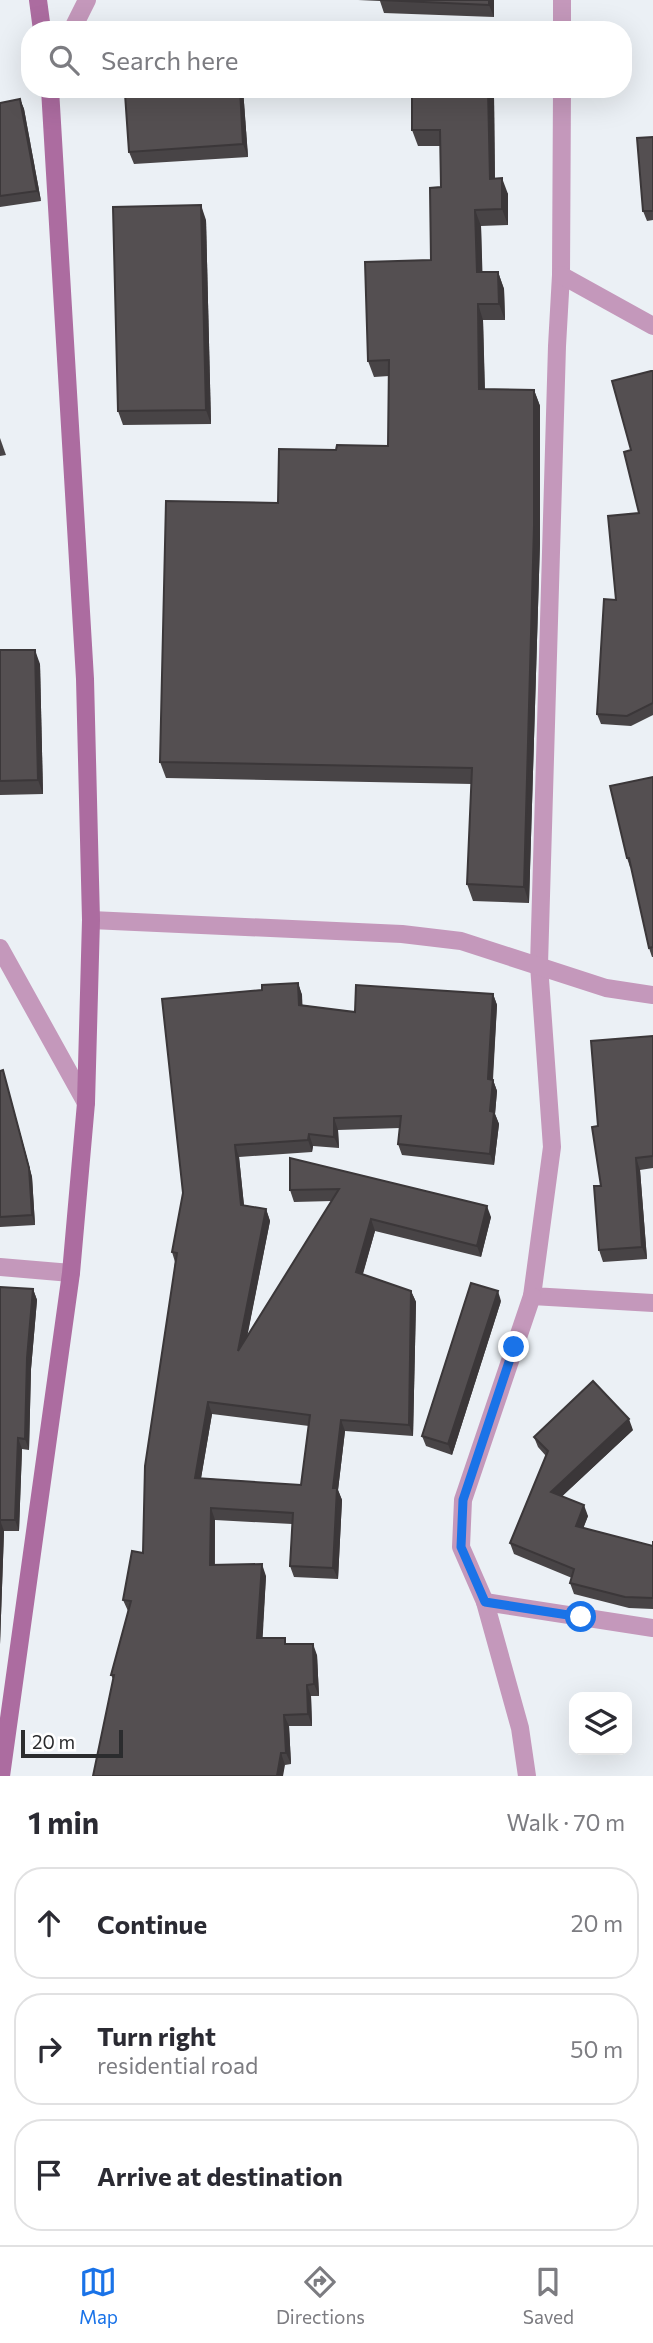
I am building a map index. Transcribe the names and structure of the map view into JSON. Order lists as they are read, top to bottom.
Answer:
{
  "scale_bar": "20 m",
  "page": {
    "search": "Search here",
    "scale": "20 m",
    "heading": ["1 min", "Walk · 70 m"],
    "list": [
      ["Continue", "20 m"],
      ["Turn right", "residential road", "50 m"],
      "Arrive at destination"
    ],
    "nav": ["Map", "Directions", "Saved"]
  }
}
